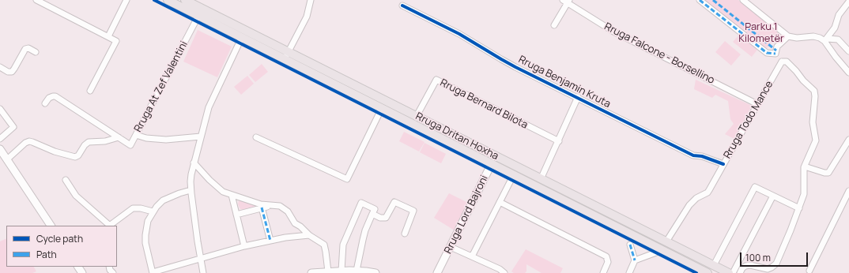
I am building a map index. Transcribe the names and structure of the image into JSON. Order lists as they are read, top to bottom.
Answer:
{
  "streets": {
    "main road": ["Rruga Dritan Hoxha", "Rruga Lord Bajroni"],
    "street": [
      "Rruga Falcone - Borsellino",
      "Rruga Benjamin Kruta",
      "Rruga At Zef Valentini",
      "Rruga Bernard Bilota",
      "Rruga Todo Mance"
    ]
  },
  "crossings": [
    ["Rruga Falcone - Borsellino", "Rruga Todo Mance"],
    ["Rruga Benjamin Kruta", "Rruga Todo Mance"],
    ["Rruga At Zef Valentini", "Rruga Dritan Hoxha"],
    ["Rruga Bernard Bilota", "Rruga Dritan Hoxha"],
    ["Rruga Todo Mance", "Rruga Dritan Hoxha"],
    ["Rruga Dritan Hoxha", "Rruga Lord Bajroni"]
  ],
  "parks": ["Parku 1 Kilometër"],
  "legend": ["Cycle path", "Path"],
  "scale_bar": "100 m"
}
